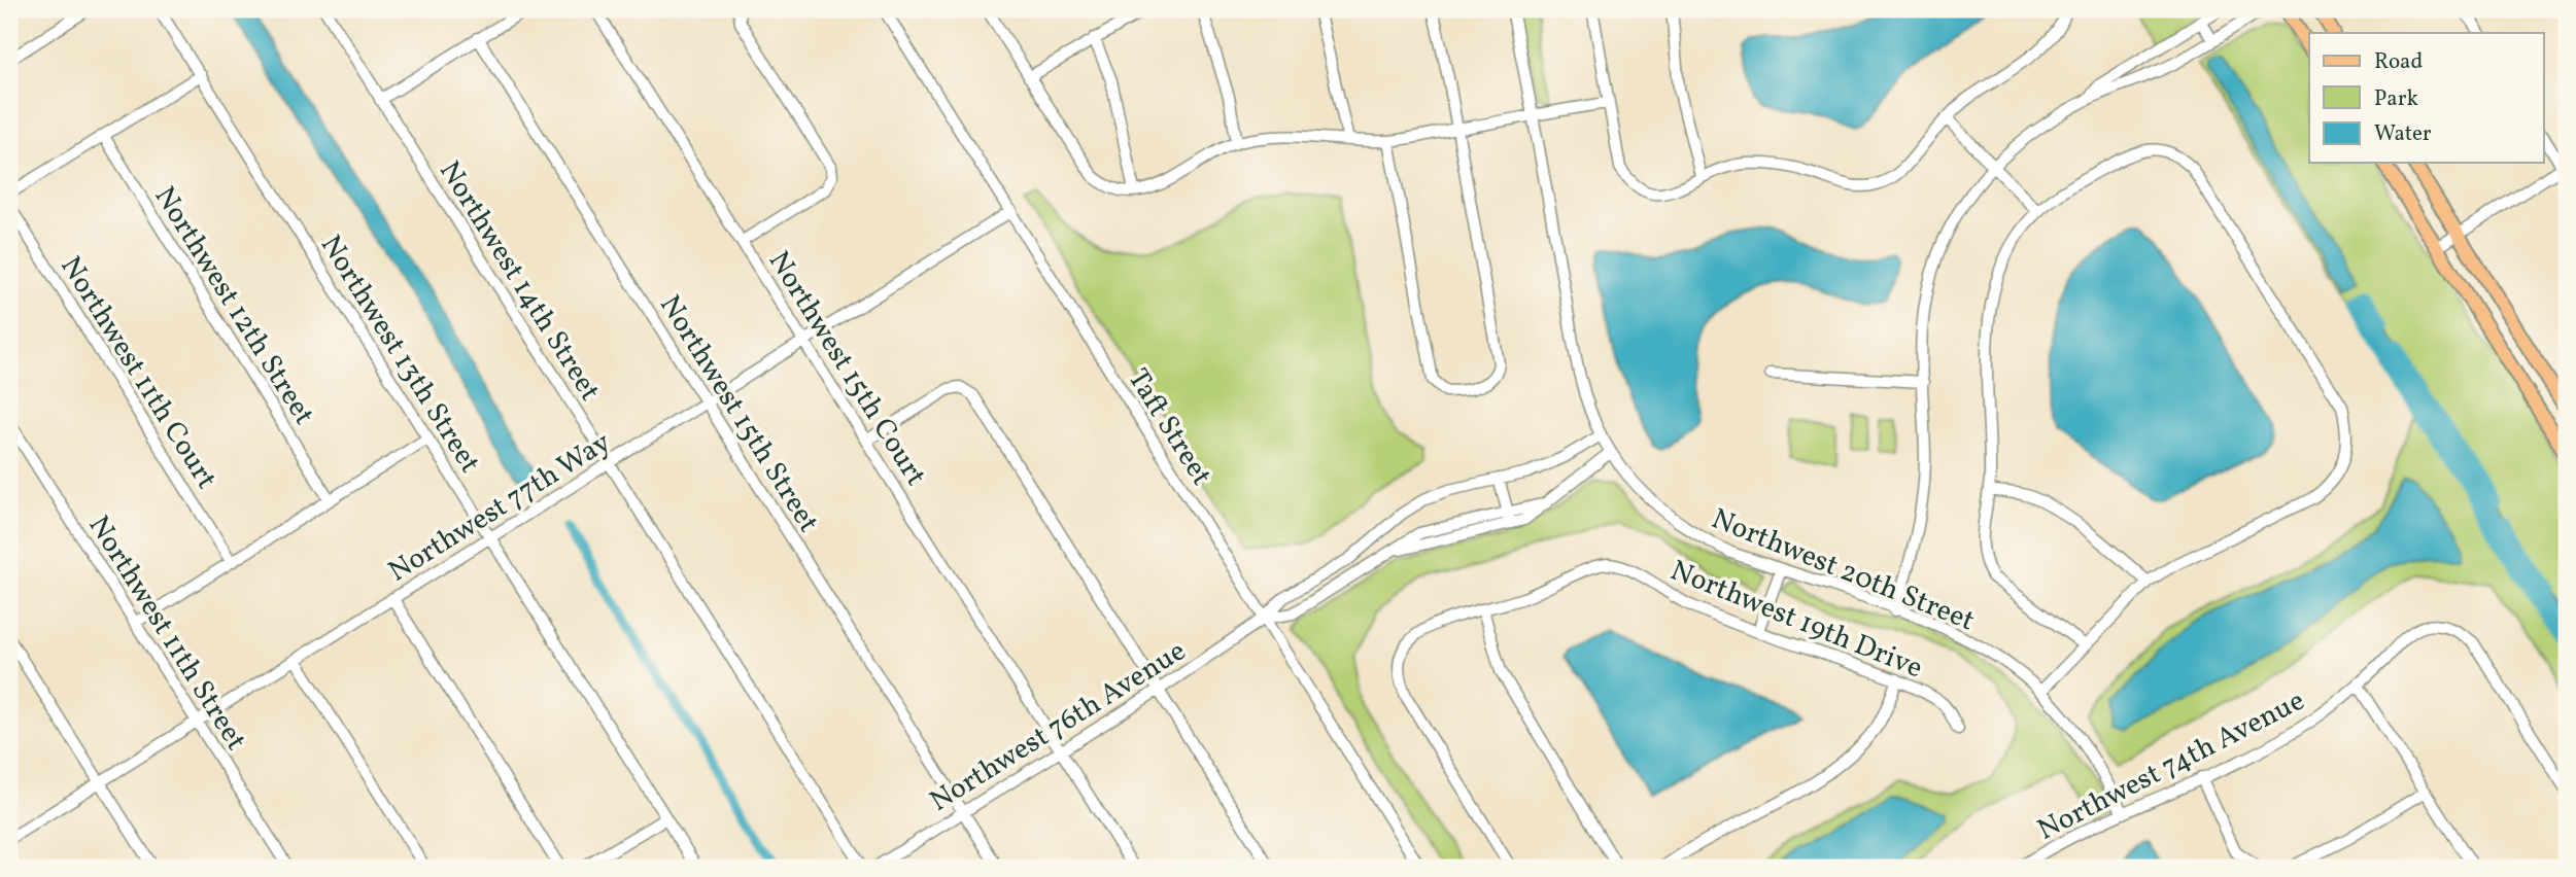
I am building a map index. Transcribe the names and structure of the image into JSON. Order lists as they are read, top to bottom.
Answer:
{
  "streets": {
    "street": [
      "Northwest 14th Street",
      "Northwest 12th Street",
      "Northwest 13th Street",
      "Northwest 15th Court",
      "Northwest 11th Court",
      "Northwest 15th Street",
      "Taft Street",
      "Northwest 77th Way",
      "Northwest 20th Street",
      "Northwest 19th Drive",
      "Northwest 11th Street",
      "Northwest 76th Avenue",
      "Northwest 74th Avenue"
    ]
  },
  "crossings": [
    ["Northwest 14th Street", "Northwest 77th Way"],
    ["Northwest 13th Street", "Northwest 77th Way"],
    ["Northwest 15th Court", "Northwest 77th Way"],
    ["Northwest 15th Court", "Northwest 76th Avenue"],
    ["Northwest 15th Street", "Northwest 77th Way"],
    ["Northwest 15th Street", "Northwest 76th Avenue"],
    ["Taft Street", "Northwest 77th Way"],
    ["Taft Street", "Northwest 76th Avenue"],
    ["Northwest 77th Way", "Northwest 11th Street"],
    ["Northwest 20th Street", "Northwest 76th Avenue"],
    ["Northwest 20th Street", "Northwest 74th Avenue"]
  ],
  "legend": ["Road", "Park", "Water"]
}
